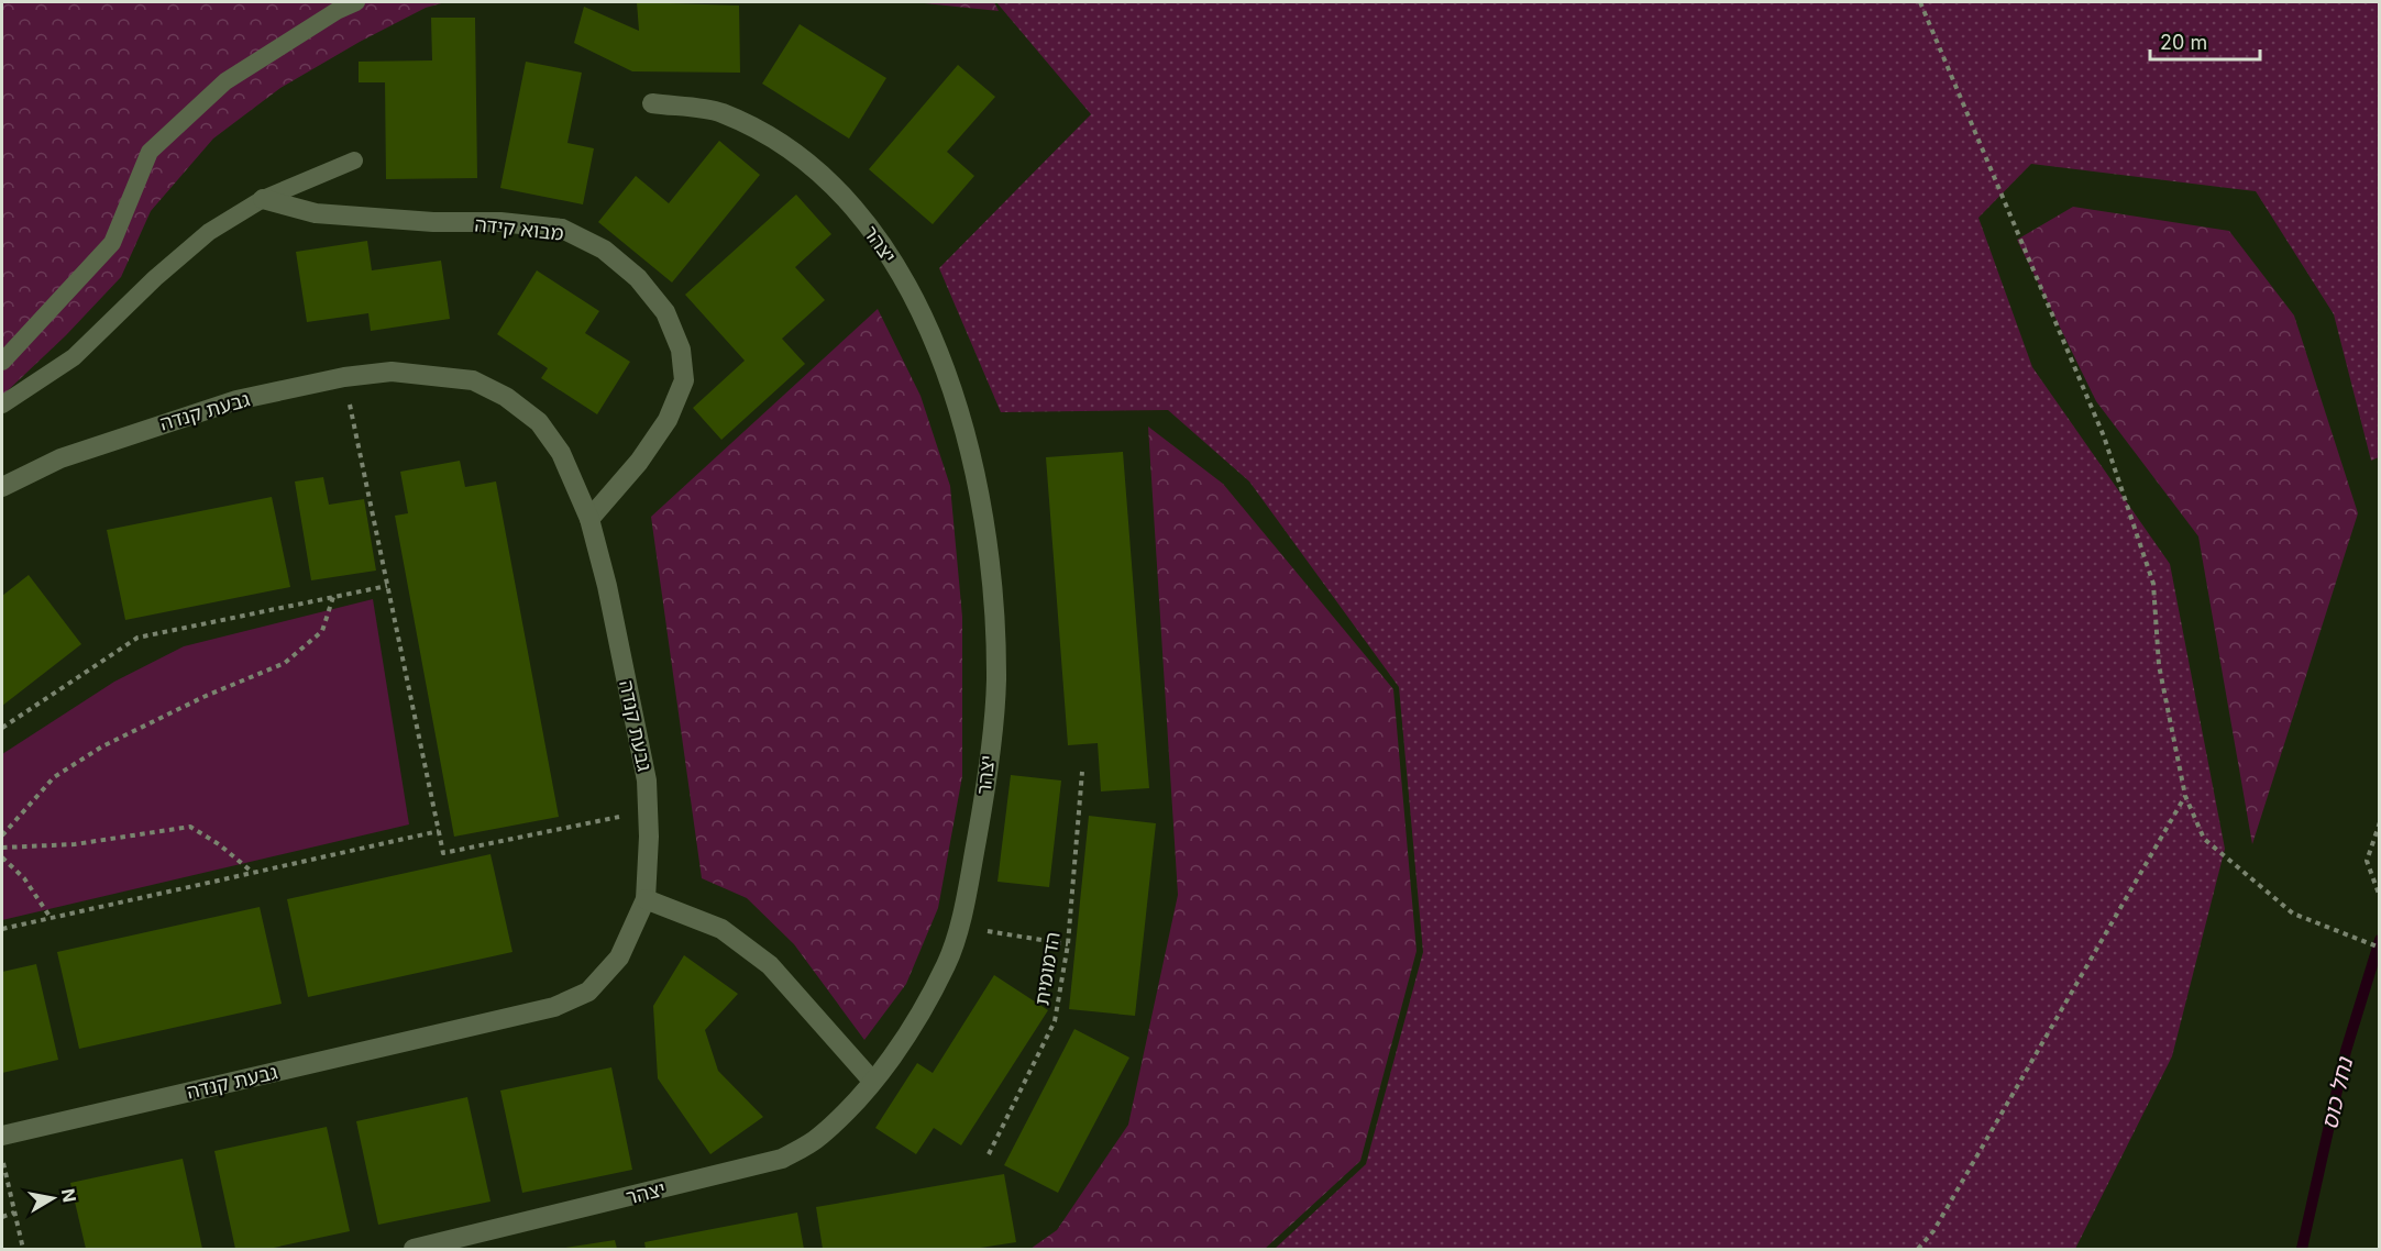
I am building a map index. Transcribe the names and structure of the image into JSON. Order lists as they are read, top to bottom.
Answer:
{
  "streets": {
    "street": ["מבוא קידה", "יצהר", "גבעת קנדה"],
    "path": ["הדמומית"]
  },
  "crossings": [
    ["מבוא קידה", "גבעת קנדה"]
  ],
  "water": ["נחל כוס"],
  "scale_bar": "20 m",
  "north": "right"
}
